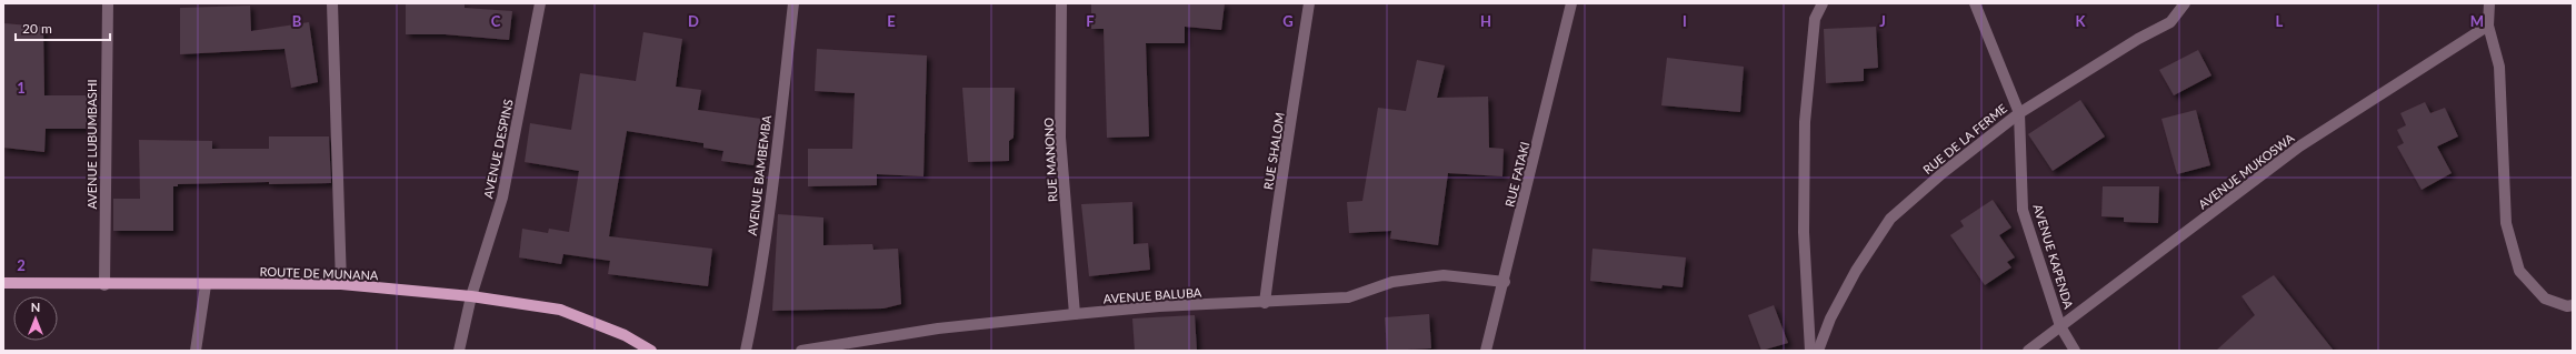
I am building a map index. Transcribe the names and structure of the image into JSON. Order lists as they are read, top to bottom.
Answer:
{
  "streets": {
    "main road": ["ROUTE DE MUNANA"],
    "street": [
      "RUE DE LA FERME",
      "AVENUE LUBUMBASHI",
      "AVENUE DESPINS",
      "RUE SHALOM",
      "RUE MANONO",
      "AVENUE MUKOSWA",
      "RUE FATAKI",
      "AVENUE BAMBEMBA",
      "AVENUE KAPENDA",
      "AVENUE BALUBA"
    ]
  },
  "crossings": [
    ["RUE DE LA FERME", "AVENUE KAPENDA"],
    ["AVENUE LUBUMBASHI", "ROUTE DE MUNANA"],
    ["AVENUE DESPINS", "ROUTE DE MUNANA"],
    ["RUE SHALOM", "AVENUE BALUBA"],
    ["RUE MANONO", "AVENUE BALUBA"],
    ["AVENUE MUKOSWA", "AVENUE KAPENDA"],
    ["RUE FATAKI", "AVENUE BALUBA"]
  ],
  "scale_bar": "20 m",
  "north": "top",
  "grid": {
    "columns": [
      "B",
      "C",
      "D",
      "E",
      "F",
      "G",
      "H",
      "I",
      "J",
      "K",
      "L",
      "M"
    ],
    "rows": ["1", "2"]
  }
}
